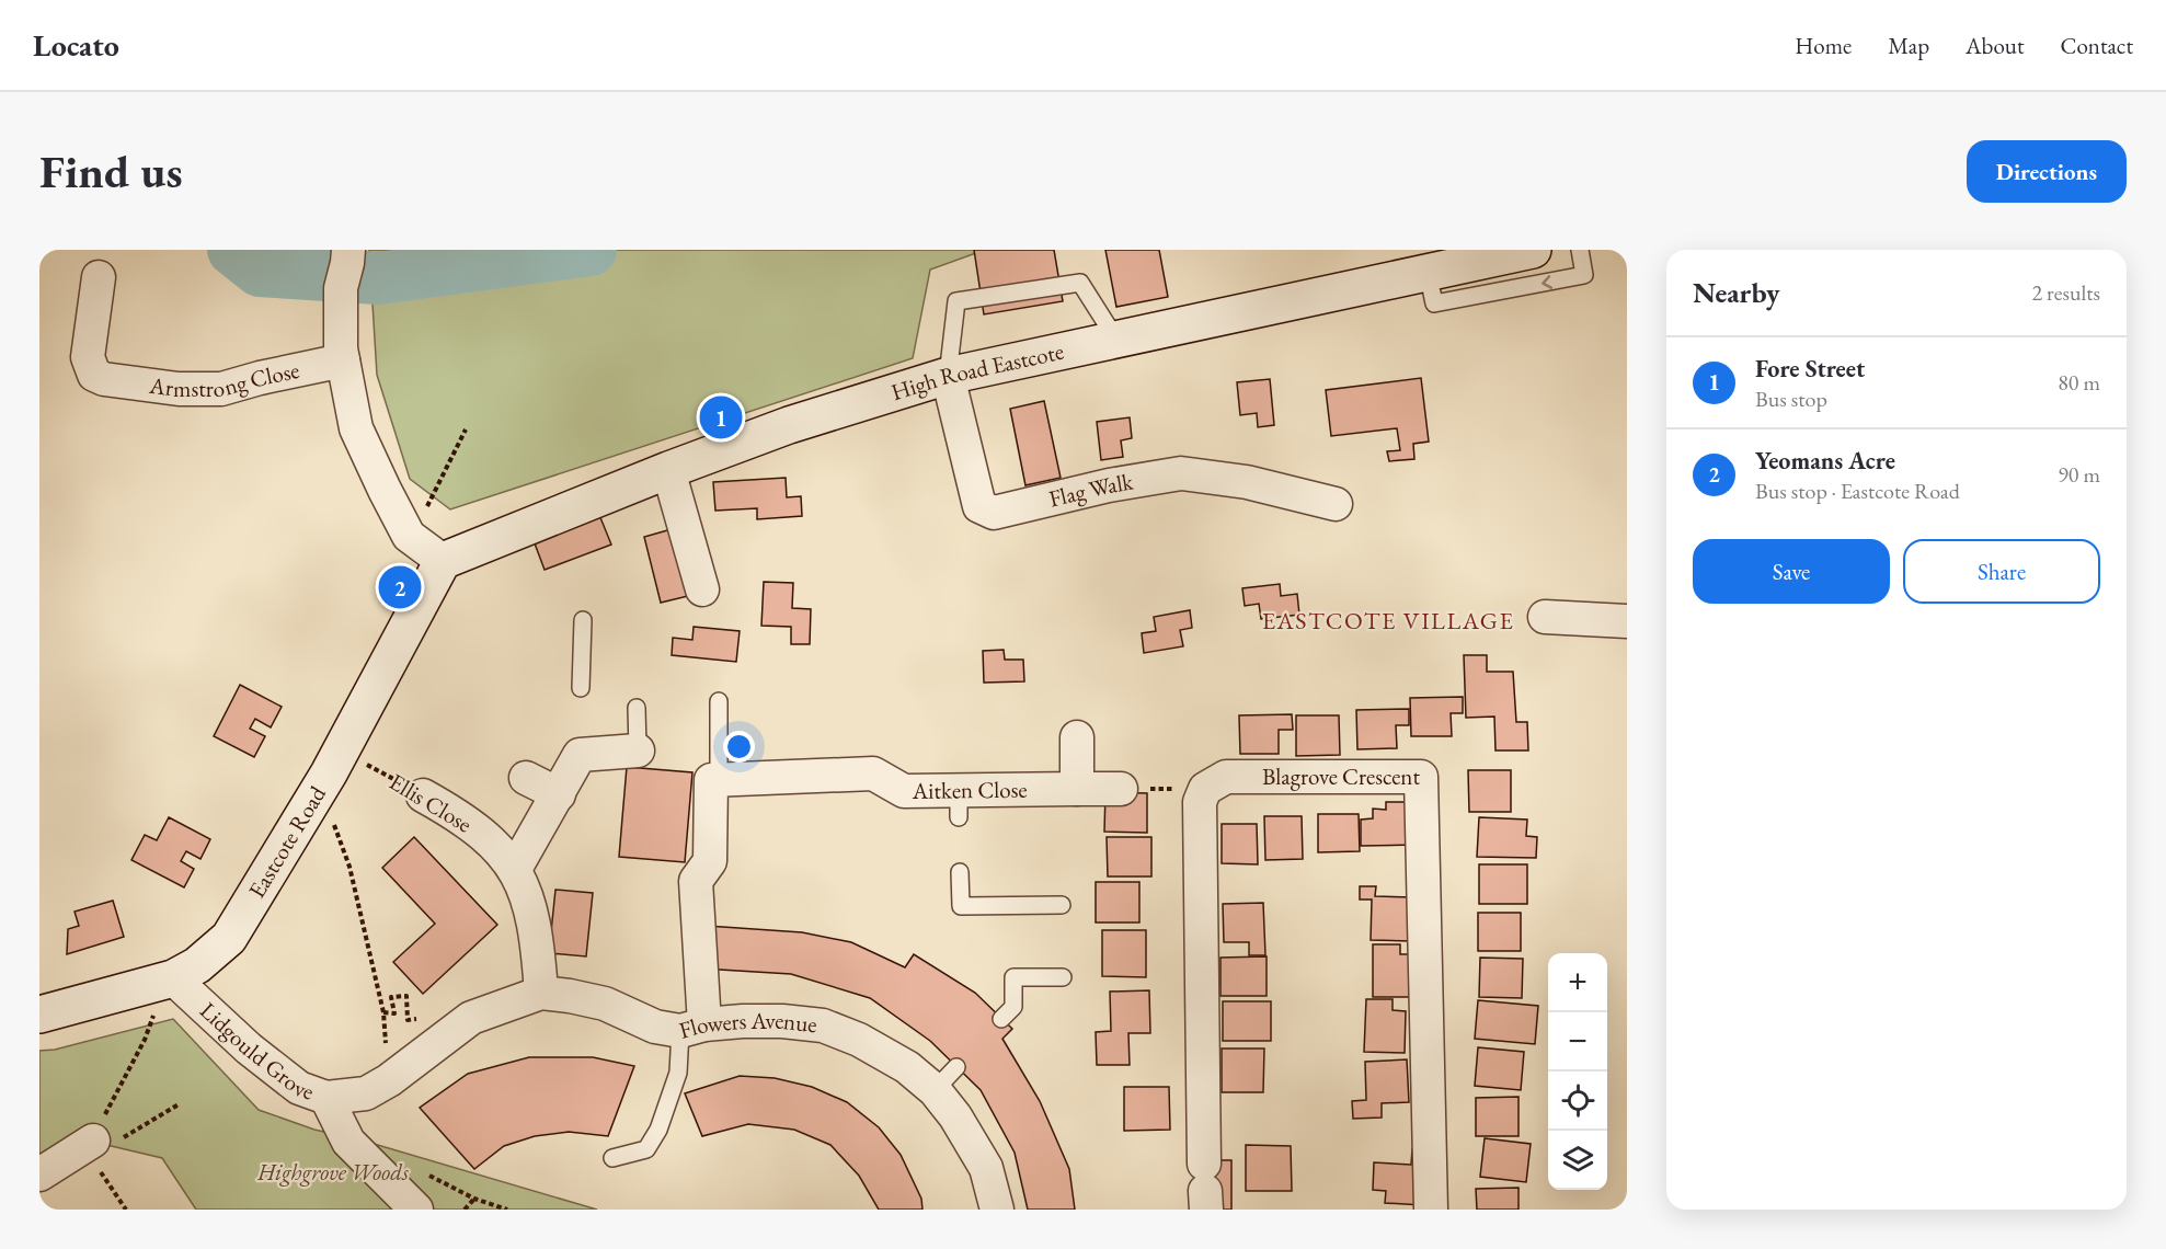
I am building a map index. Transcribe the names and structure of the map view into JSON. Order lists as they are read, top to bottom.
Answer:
{
  "streets": {
    "main road": ["High Road Eastcote", "Eastcote Road"],
    "street": [
      "Armstrong Close",
      "Flag Walk",
      "Blagrove Crescent",
      "Aitken Close",
      "Ellis Close",
      "Flowers Avenue",
      "Lidgould Grove"
    ]
  },
  "crossings": [
    ["High Road Eastcote", "Flag Walk"],
    ["High Road Eastcote", "Eastcote Road"],
    ["Ellis Close", "Flowers Avenue"],
    ["Eastcote Road", "Lidgould Grove"],
    ["Flowers Avenue", "Lidgould Grove"]
  ],
  "districts": ["EASTCOTE VILLAGE"],
  "parks": ["Highgrove Woods"],
  "page": {
    "header": "Locato",
    "nav": [
      "Home",
      "Map",
      "About",
      "Contact"
    ],
    "buttons": [
      "Directions",
      ["Save", "Share"]
    ],
    "title": "Find us",
    "heading": ["Nearby", "2 results"],
    "list": [
      {
        "mark": "1",
        "name": "Fore Street",
        "note": "Bus stop",
        "value": "80 m"
      },
      {
        "mark": "2",
        "name": "Yeomans Acre",
        "note": "Bus stop · Eastcote Road",
        "value": "90 m"
      }
    ],
    "pins": ["1", "2"],
    "map_buttons": ["+", "−"]
  }
}
